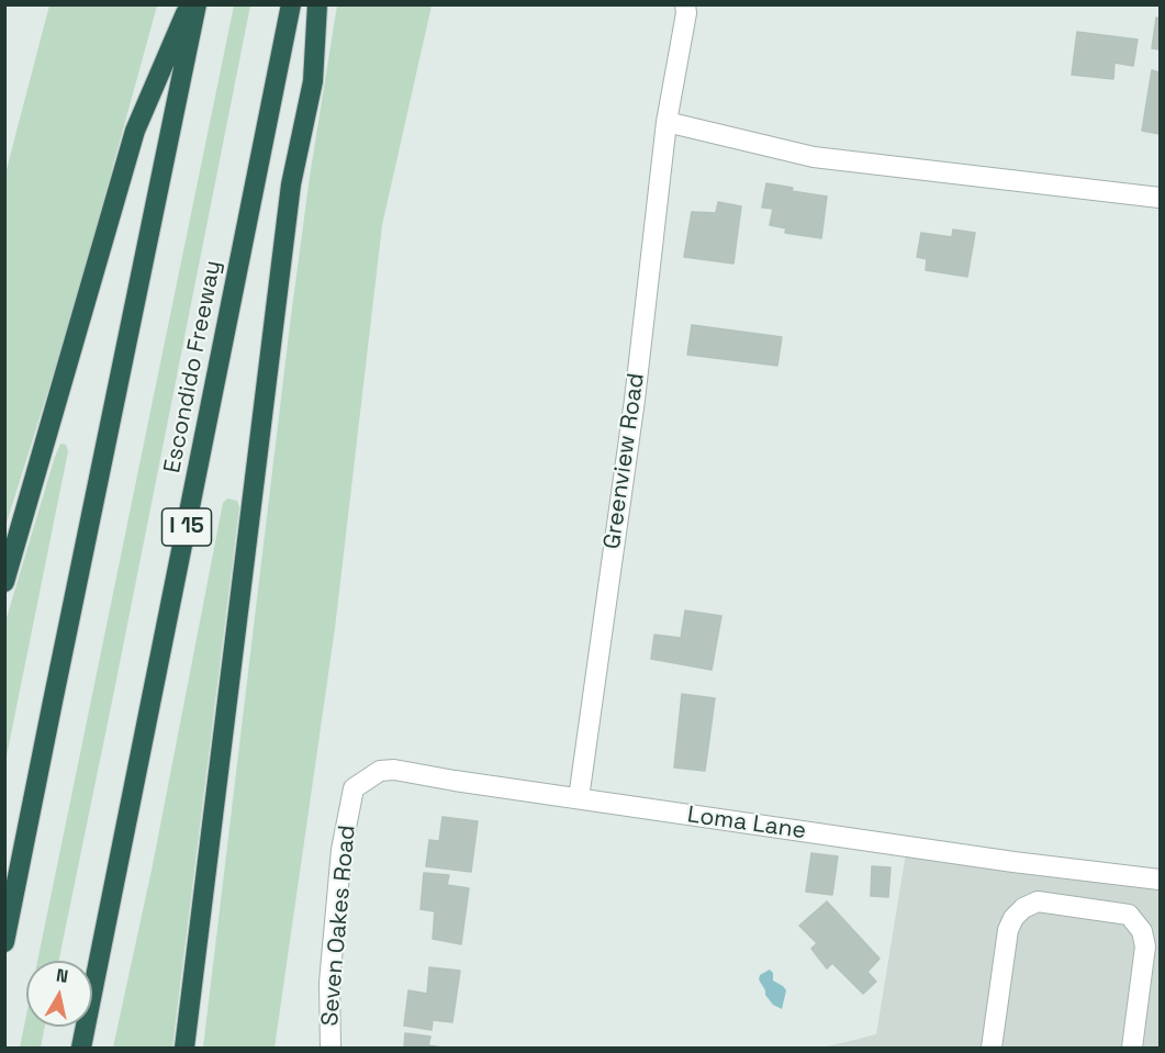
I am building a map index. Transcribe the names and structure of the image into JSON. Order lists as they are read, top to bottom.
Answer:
{
  "streets": {
    "highway": ["Escondido Freeway", "I 15"],
    "street": ["Greenview Road", "Loma Lane", "Seven Oakes Road"]
  },
  "crossings": [
    ["Greenview Road", "Loma Lane"],
    ["Loma Lane", "Seven Oakes Road"]
  ],
  "north": "top"
}
